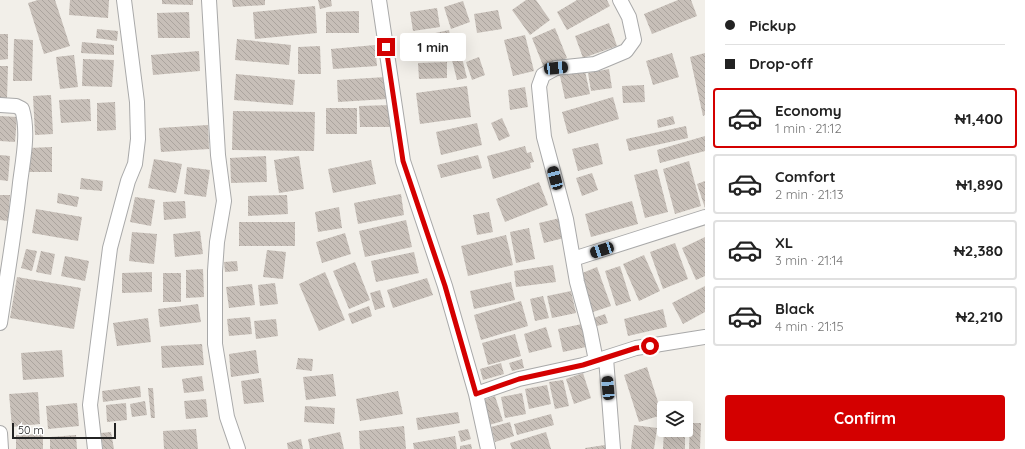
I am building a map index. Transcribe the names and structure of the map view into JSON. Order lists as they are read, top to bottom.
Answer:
{
  "scale_bar": "50 m",
  "page": {
    "banner": ["Pickup", "Drop-off"],
    "bubble": "1 min",
    "list": [
      {
        "name": "Economy",
        "note": "1 min · 21:12",
        "value": "₦1,400"
      },
      {
        "name": "Comfort",
        "note": "2 min · 21:13",
        "value": "₦1,890"
      },
      {
        "name": "XL",
        "note": "3 min · 21:14",
        "value": "₦2,380"
      },
      {
        "name": "Black",
        "note": "4 min · 21:15",
        "value": "₦2,210"
      }
    ],
    "buttons": "Confirm",
    "scale": "50 m"
  }
}
